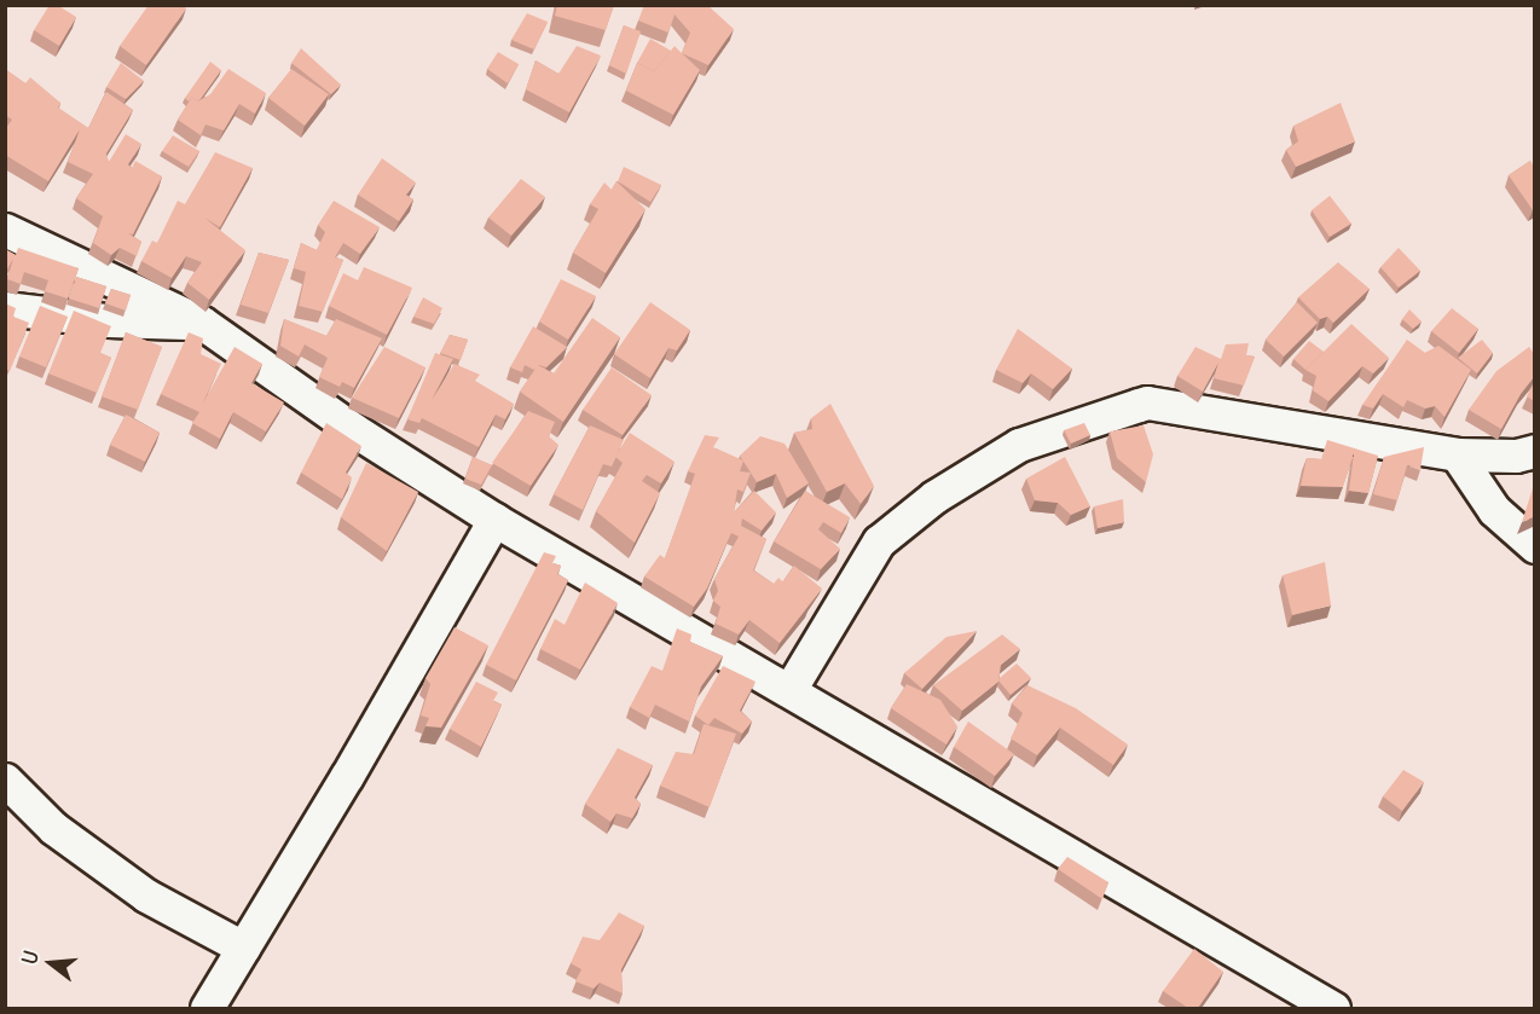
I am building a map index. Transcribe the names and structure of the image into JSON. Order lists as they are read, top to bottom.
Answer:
{
  "north": "left"
}
